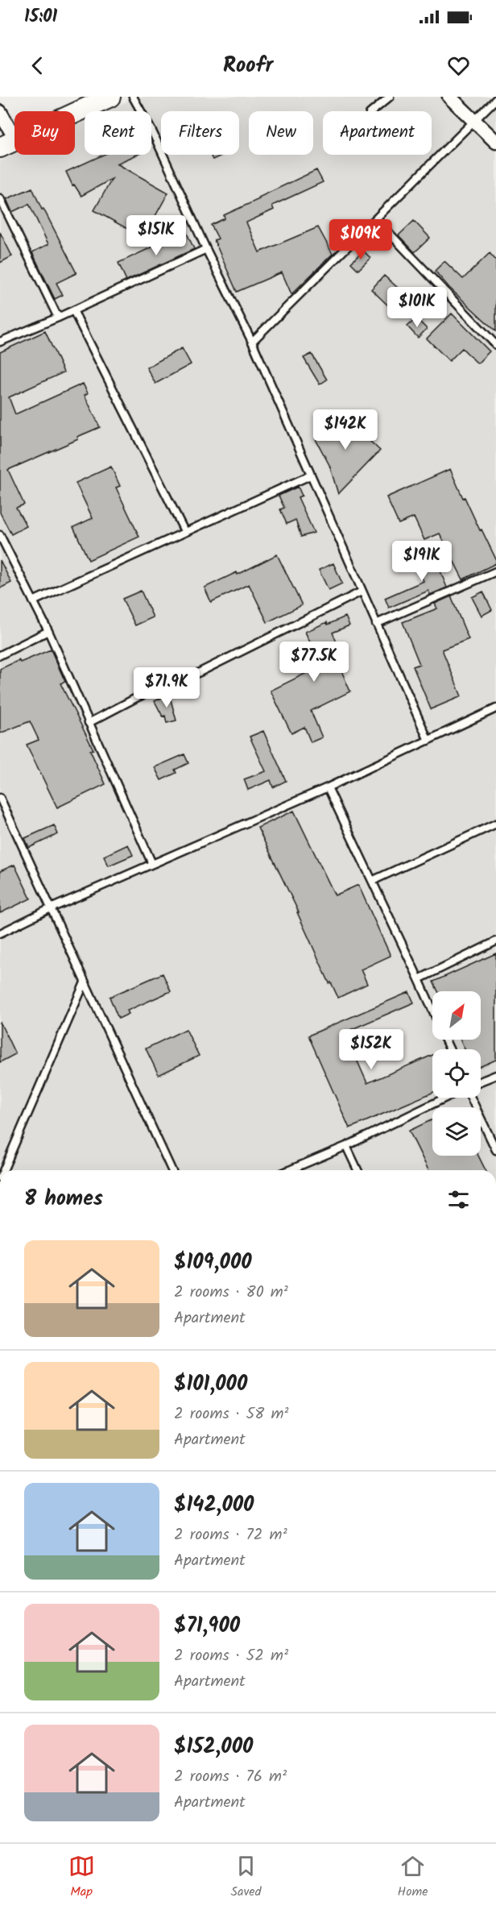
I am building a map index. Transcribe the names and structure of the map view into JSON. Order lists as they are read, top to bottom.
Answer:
{
  "north": "top right",
  "page": {
    "status": "15:01",
    "header": "Roofr",
    "chip": [
      "Buy",
      "Rent",
      "Filters",
      "New",
      "Apartment"
    ],
    "price": [
      "$151K",
      "$109K",
      "$101K",
      "$142K",
      "$191K",
      "$77.5K",
      "$71.9K",
      "$152K"
    ],
    "heading": "8 homes",
    "list": [
      {
        "name": "$109,000",
        "note": "2 rooms · 80 m² · Apartment"
      },
      {
        "name": "$101,000",
        "note": "2 rooms · 58 m² · Apartment"
      },
      {
        "name": "$142,000",
        "note": "2 rooms · 72 m² · Apartment"
      },
      {
        "name": "$71,900",
        "note": "2 rooms · 52 m² · Apartment"
      },
      {
        "name": "$152,000",
        "note": "2 rooms · 76 m² · Apartment"
      }
    ],
    "tabs": ["Map", "Saved", "Home"]
  }
}
